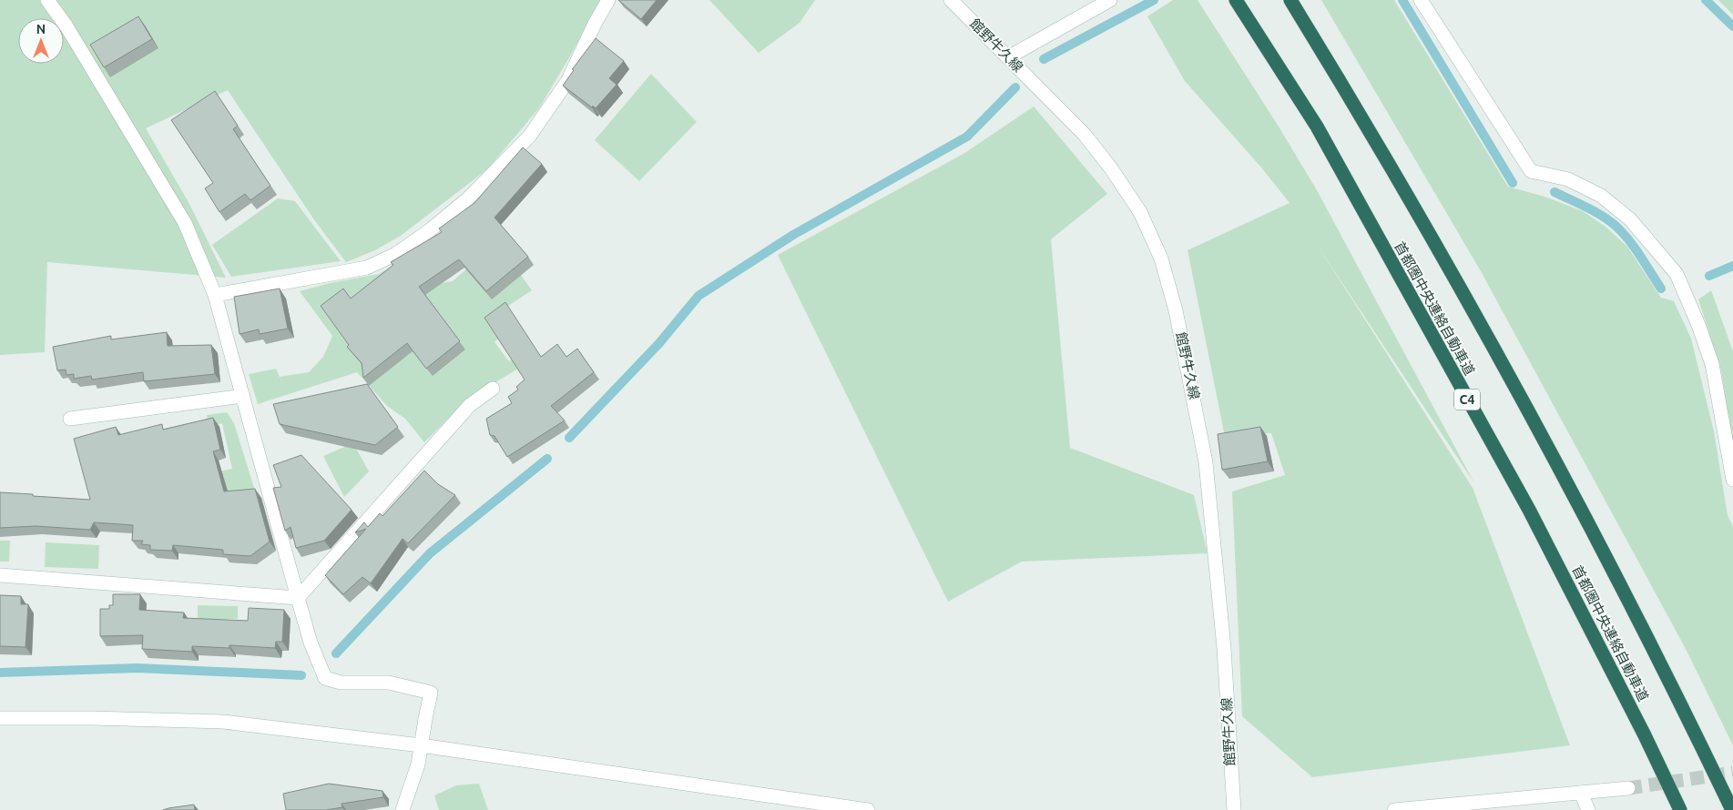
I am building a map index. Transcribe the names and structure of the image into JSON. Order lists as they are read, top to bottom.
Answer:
{
  "streets": {
    "highway": ["首都圏中央連絡自動車道", "C4"],
    "street": ["館野牛久線"]
  },
  "north": "top"
}
